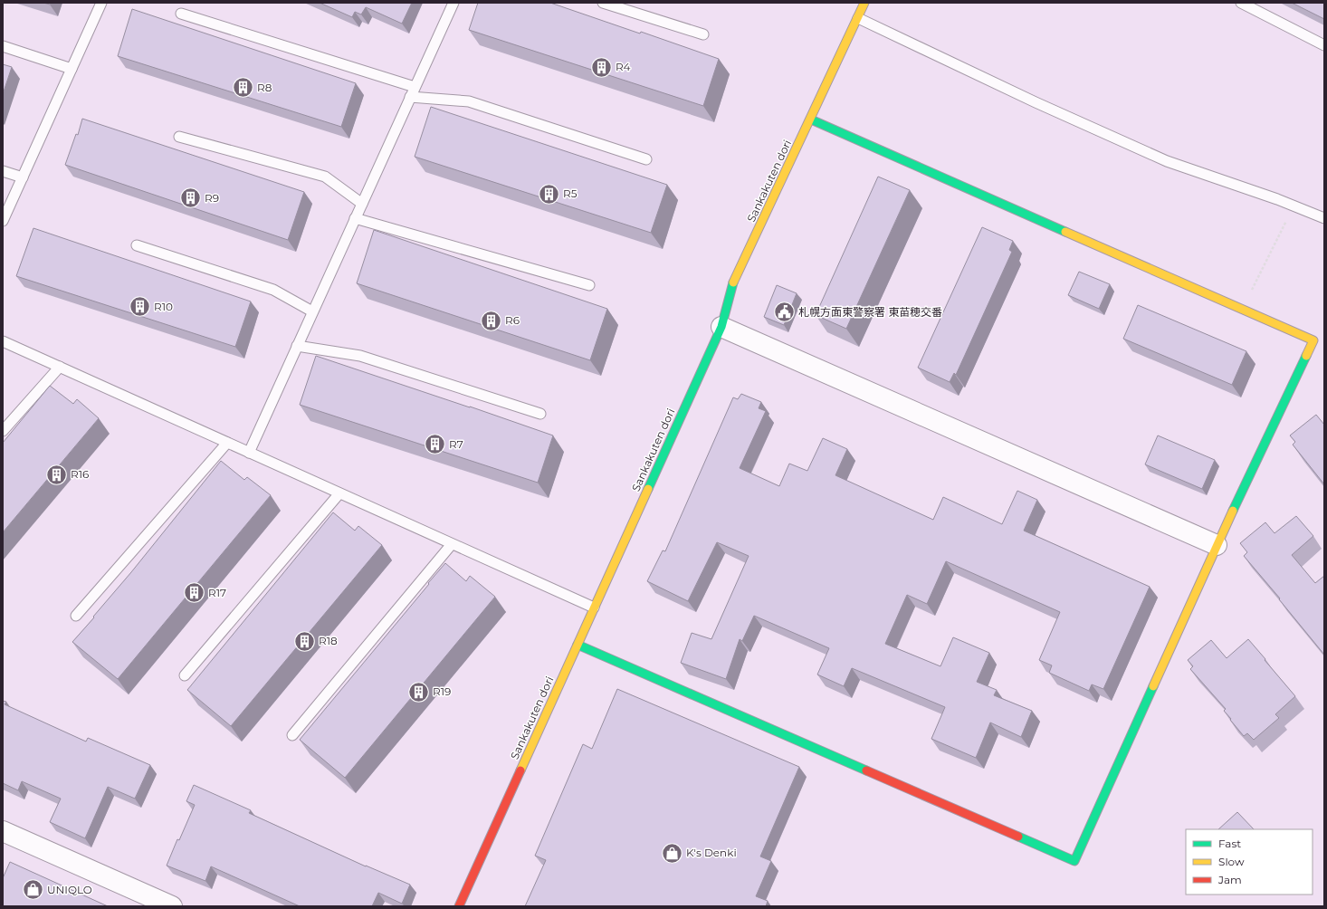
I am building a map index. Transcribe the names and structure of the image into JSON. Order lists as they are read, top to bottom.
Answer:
{
  "streets": {
    "street": ["Sankakuten dori"]
  },
  "places": {
    "building": [
      "R4",
      "R8",
      "R5",
      "R9",
      "R10",
      "R6",
      "R7",
      "R16",
      "R17",
      "R18",
      "R19"
    ],
    "public building": ["札幌方面東警察署 東苗穂交番"],
    "shop": ["K's Denki", "UNIQLO"]
  },
  "legend": ["Fast", "Slow", "Jam"]
}
